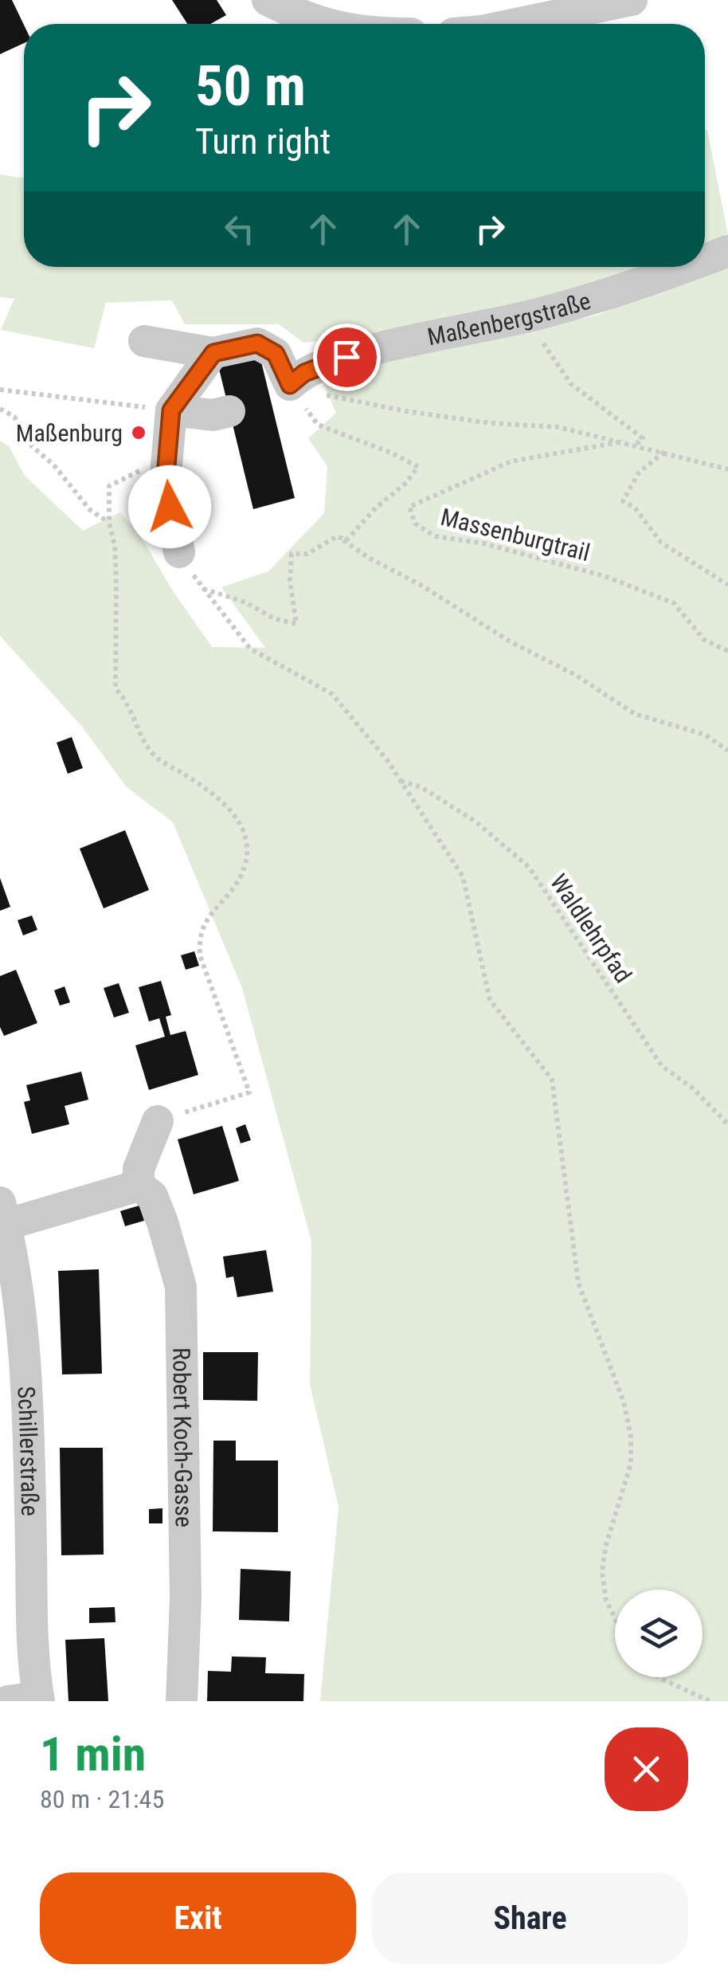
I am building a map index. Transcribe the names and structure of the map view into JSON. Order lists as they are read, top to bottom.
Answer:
{
  "streets": {
    "street": ["Maßenbergstraße", "Robert Koch-Gasse", "Schillerstraße"],
    "path": ["Massenburgtrail", "Waldlehrpfad"]
  },
  "places": ["Maßenburg"],
  "page": {
    "turn": ["50 m", "Turn right"],
    "heading": ["1 min", "80 m · 21:45"],
    "buttons": ["Exit", "Share"]
  }
}
